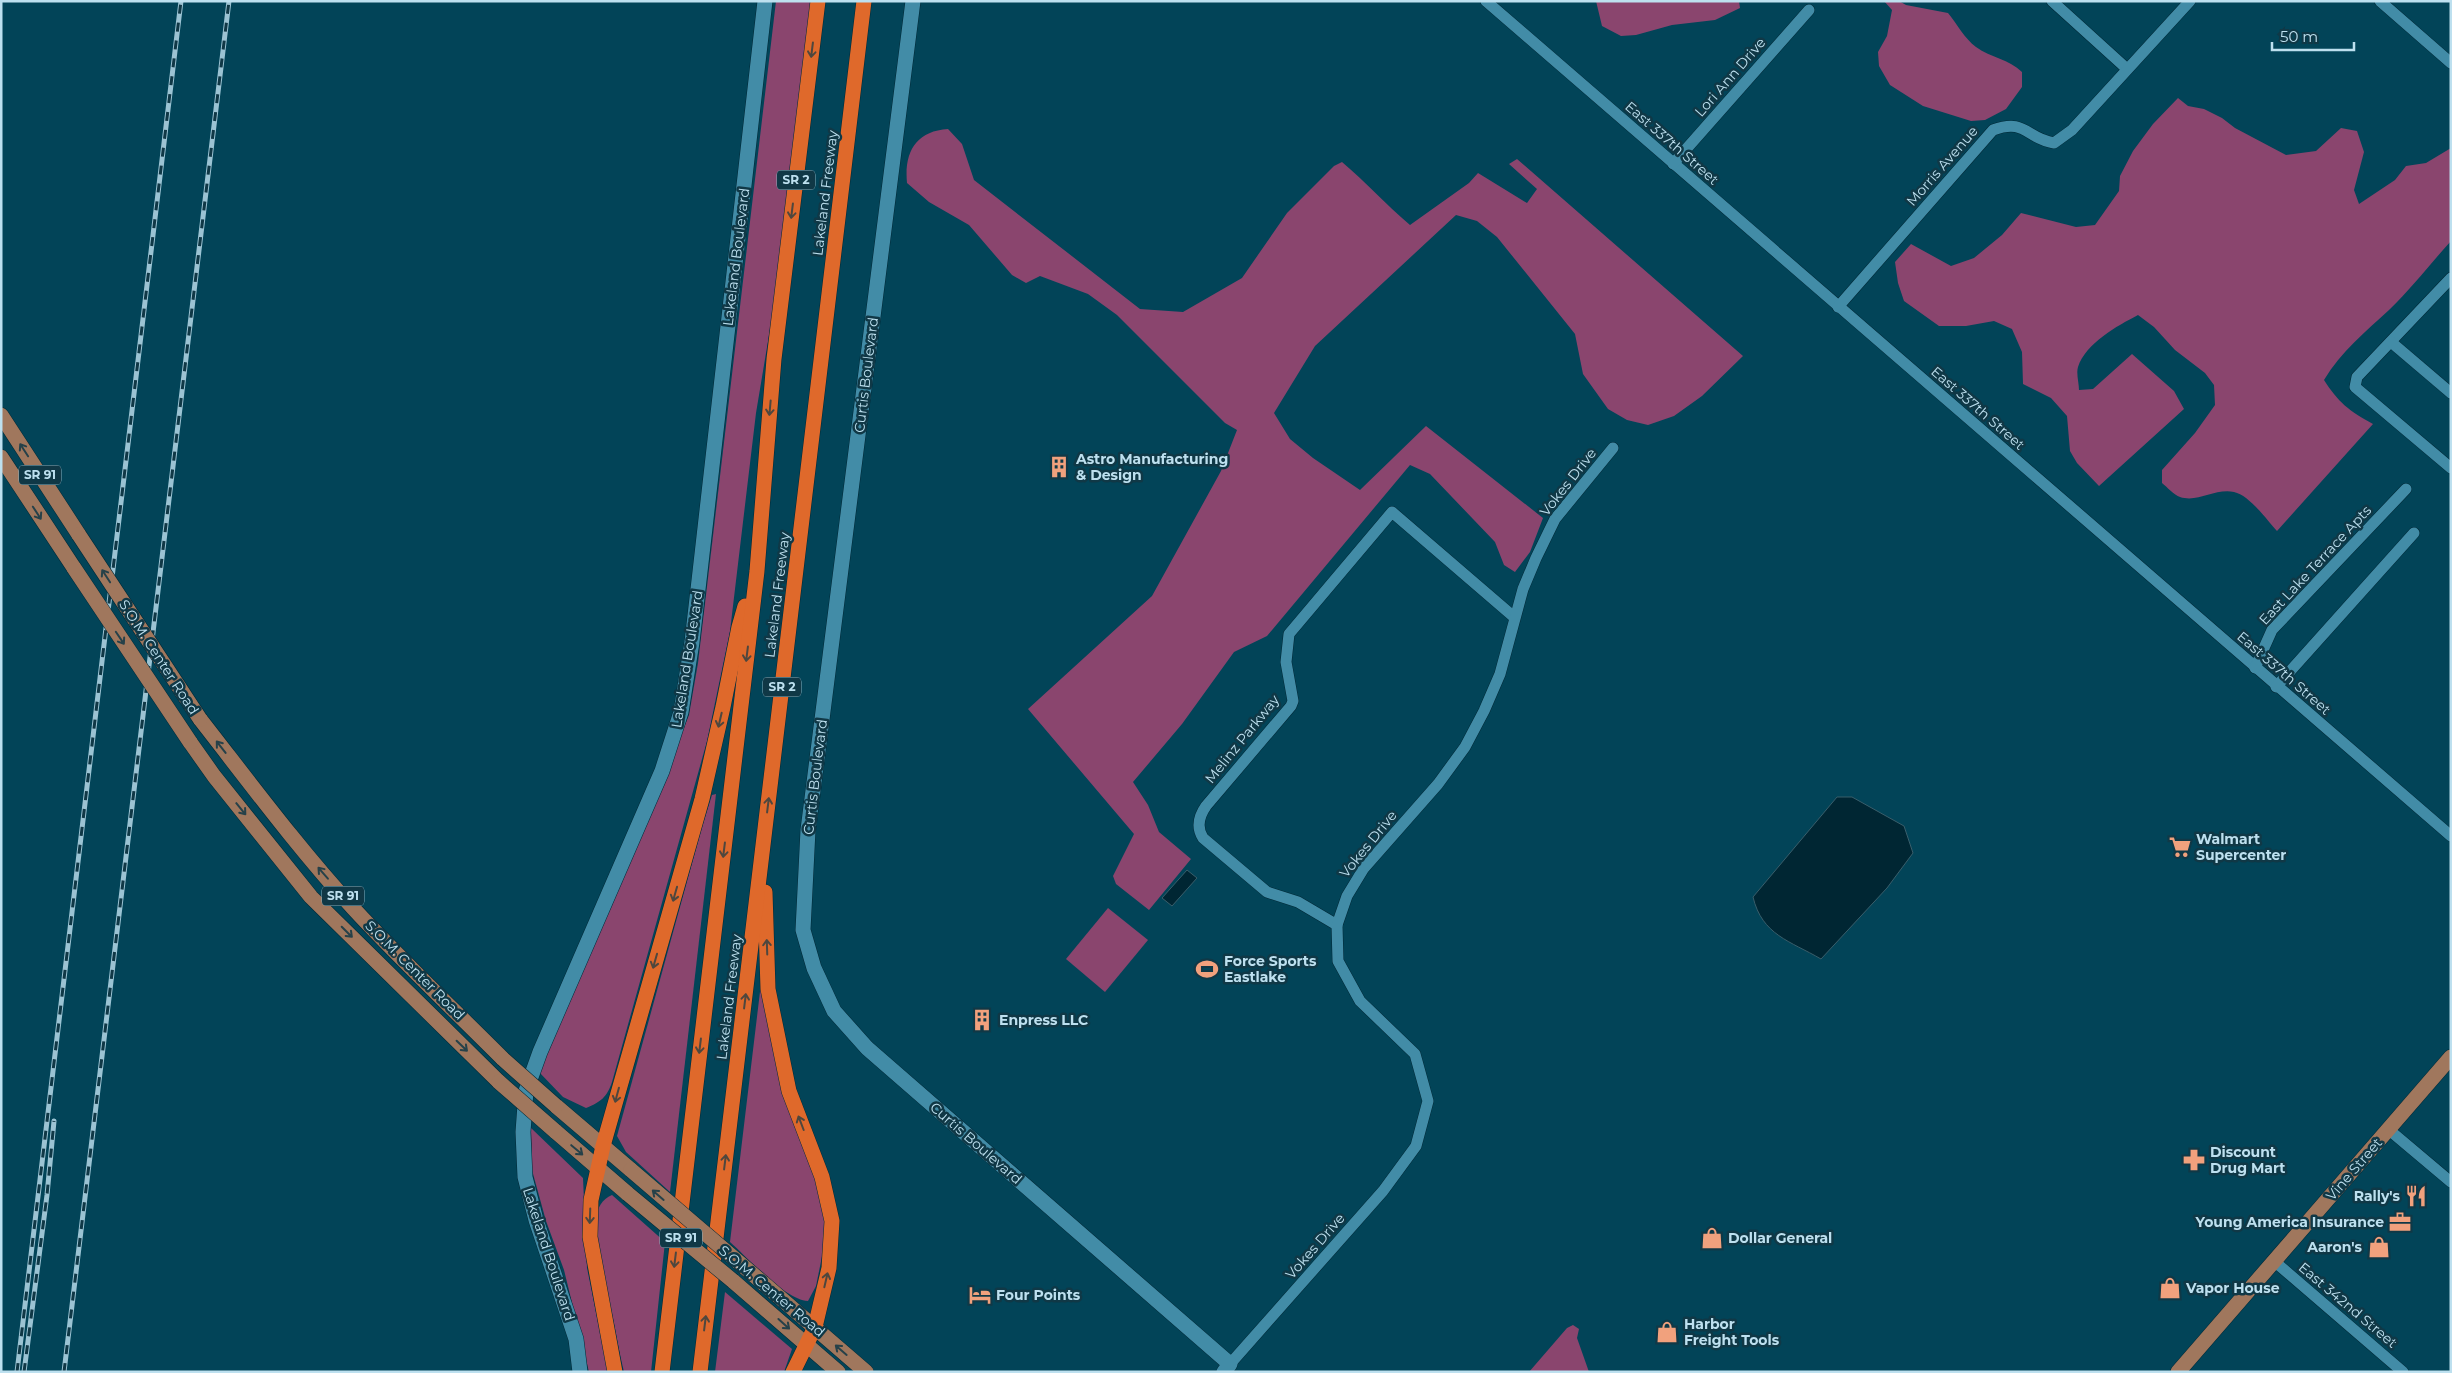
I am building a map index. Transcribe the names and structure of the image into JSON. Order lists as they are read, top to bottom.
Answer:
{
  "streets": {
    "highway": ["SR 2", "Lakeland Freeway"],
    "main road": ["SR 91", "S.O.M. Center Road", "Vine Street"],
    "street": [
      "Lori Ann Drive",
      "East 337th Street",
      "Morris Avenue",
      "Lakeland Boulevard",
      "Curtis Boulevard",
      "Vokes Drive",
      "East Lake Terrace Apts",
      "Melinz Parkway",
      "East 342nd Street"
    ]
  },
  "crossings": [
    ["Lori Ann Drive", "East 337th Street"],
    ["East 337th Street", "Morris Avenue"],
    ["East 337th Street", "East Lake Terrace Apts"],
    ["Curtis Boulevard", "Vokes Drive"],
    ["Vokes Drive", "Melinz Parkway"],
    ["Vine Street", "East 342nd Street"]
  ],
  "places": {
    "building": ["Astro Manufacturing & Design", "Enpress LLC"],
    "supermarket": ["Walmart Supercenter"],
    "sports": ["Force Sports Eastlake"],
    "pharmacy": ["Discount Drug Mart"],
    "restaurant": ["Rally's"],
    "office": ["Young America Insurance"],
    "shop": [
      "Dollar General",
      "Aaron's",
      "Vapor House",
      "Harbor Freight Tools"
    ],
    "hotel": ["Four Points"]
  },
  "scale_bar": "50 m"
}
